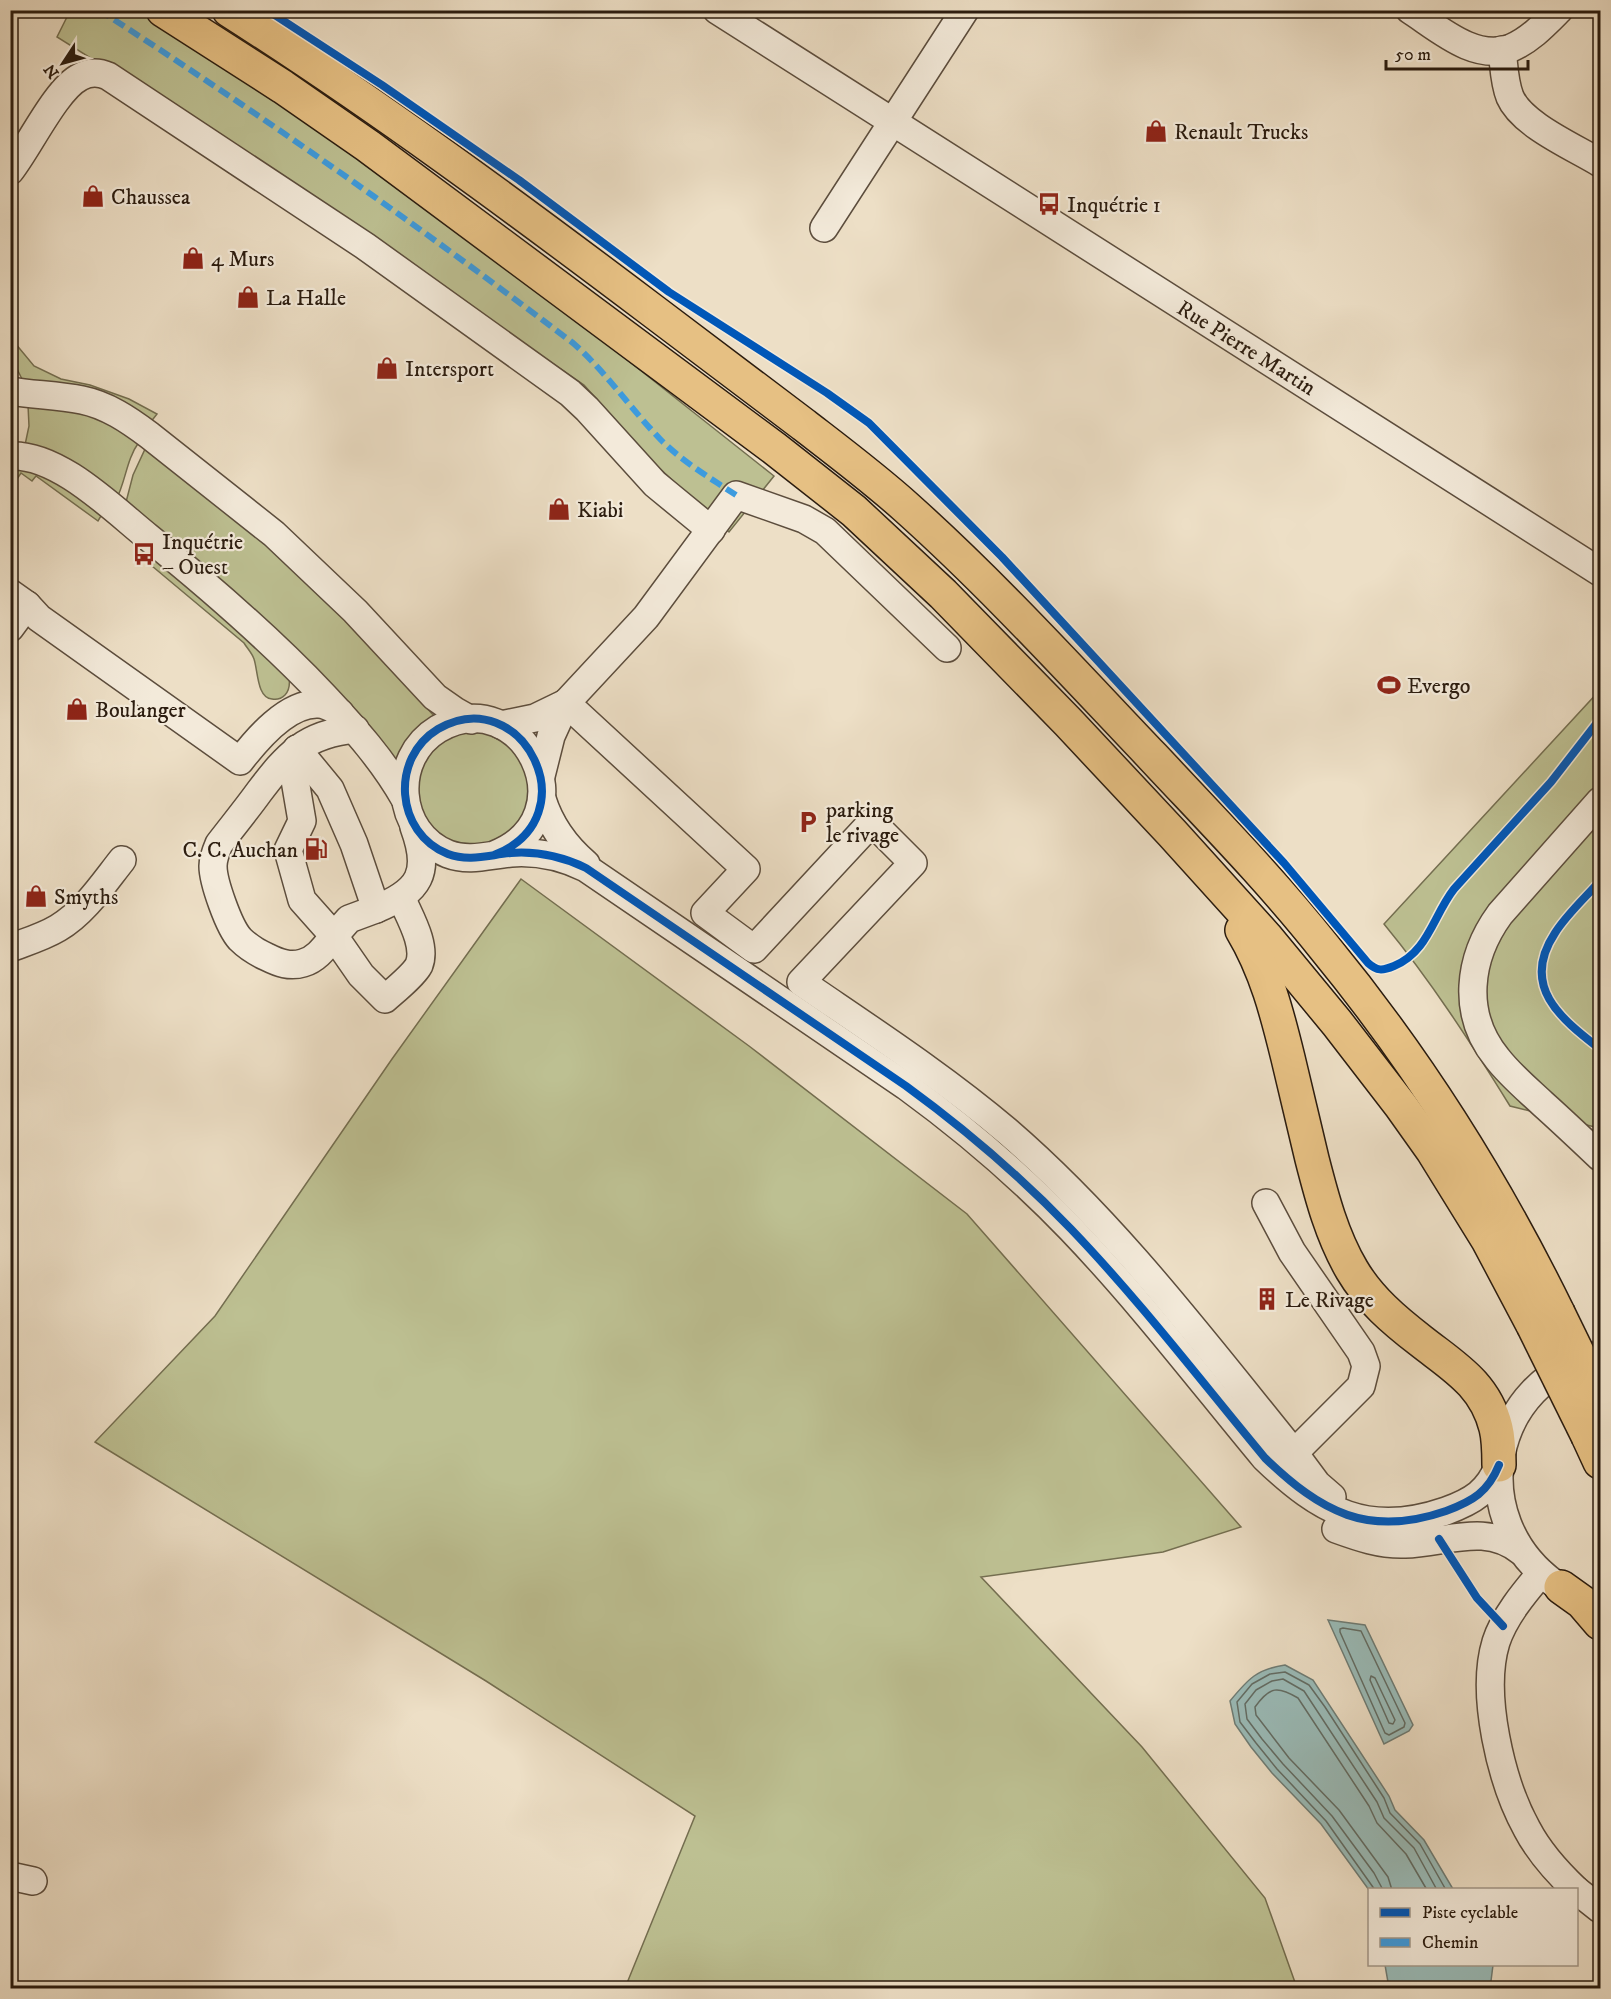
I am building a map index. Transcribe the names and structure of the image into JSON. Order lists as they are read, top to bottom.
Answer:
{
  "streets": {
    "street": ["Rue Pierre Martin"]
  },
  "places": {
    "shop": [
      "Renault Trucks",
      "Chaussea",
      "4 Murs",
      "La Halle",
      "Intersport",
      "Kiabi",
      "Boulanger",
      "Smyths"
    ],
    "bus stop": ["Inquétrie 1", "Inquétrie – Ouest"],
    "sports": ["Evergo"],
    "parking": ["parking le rivage"],
    "fuel station": ["C. C. Auchan"],
    "building": ["Le Rivage"]
  },
  "legend": ["Piste cyclable", "Chemin"],
  "scale_bar": "50 m",
  "north": "bottom left"
}
